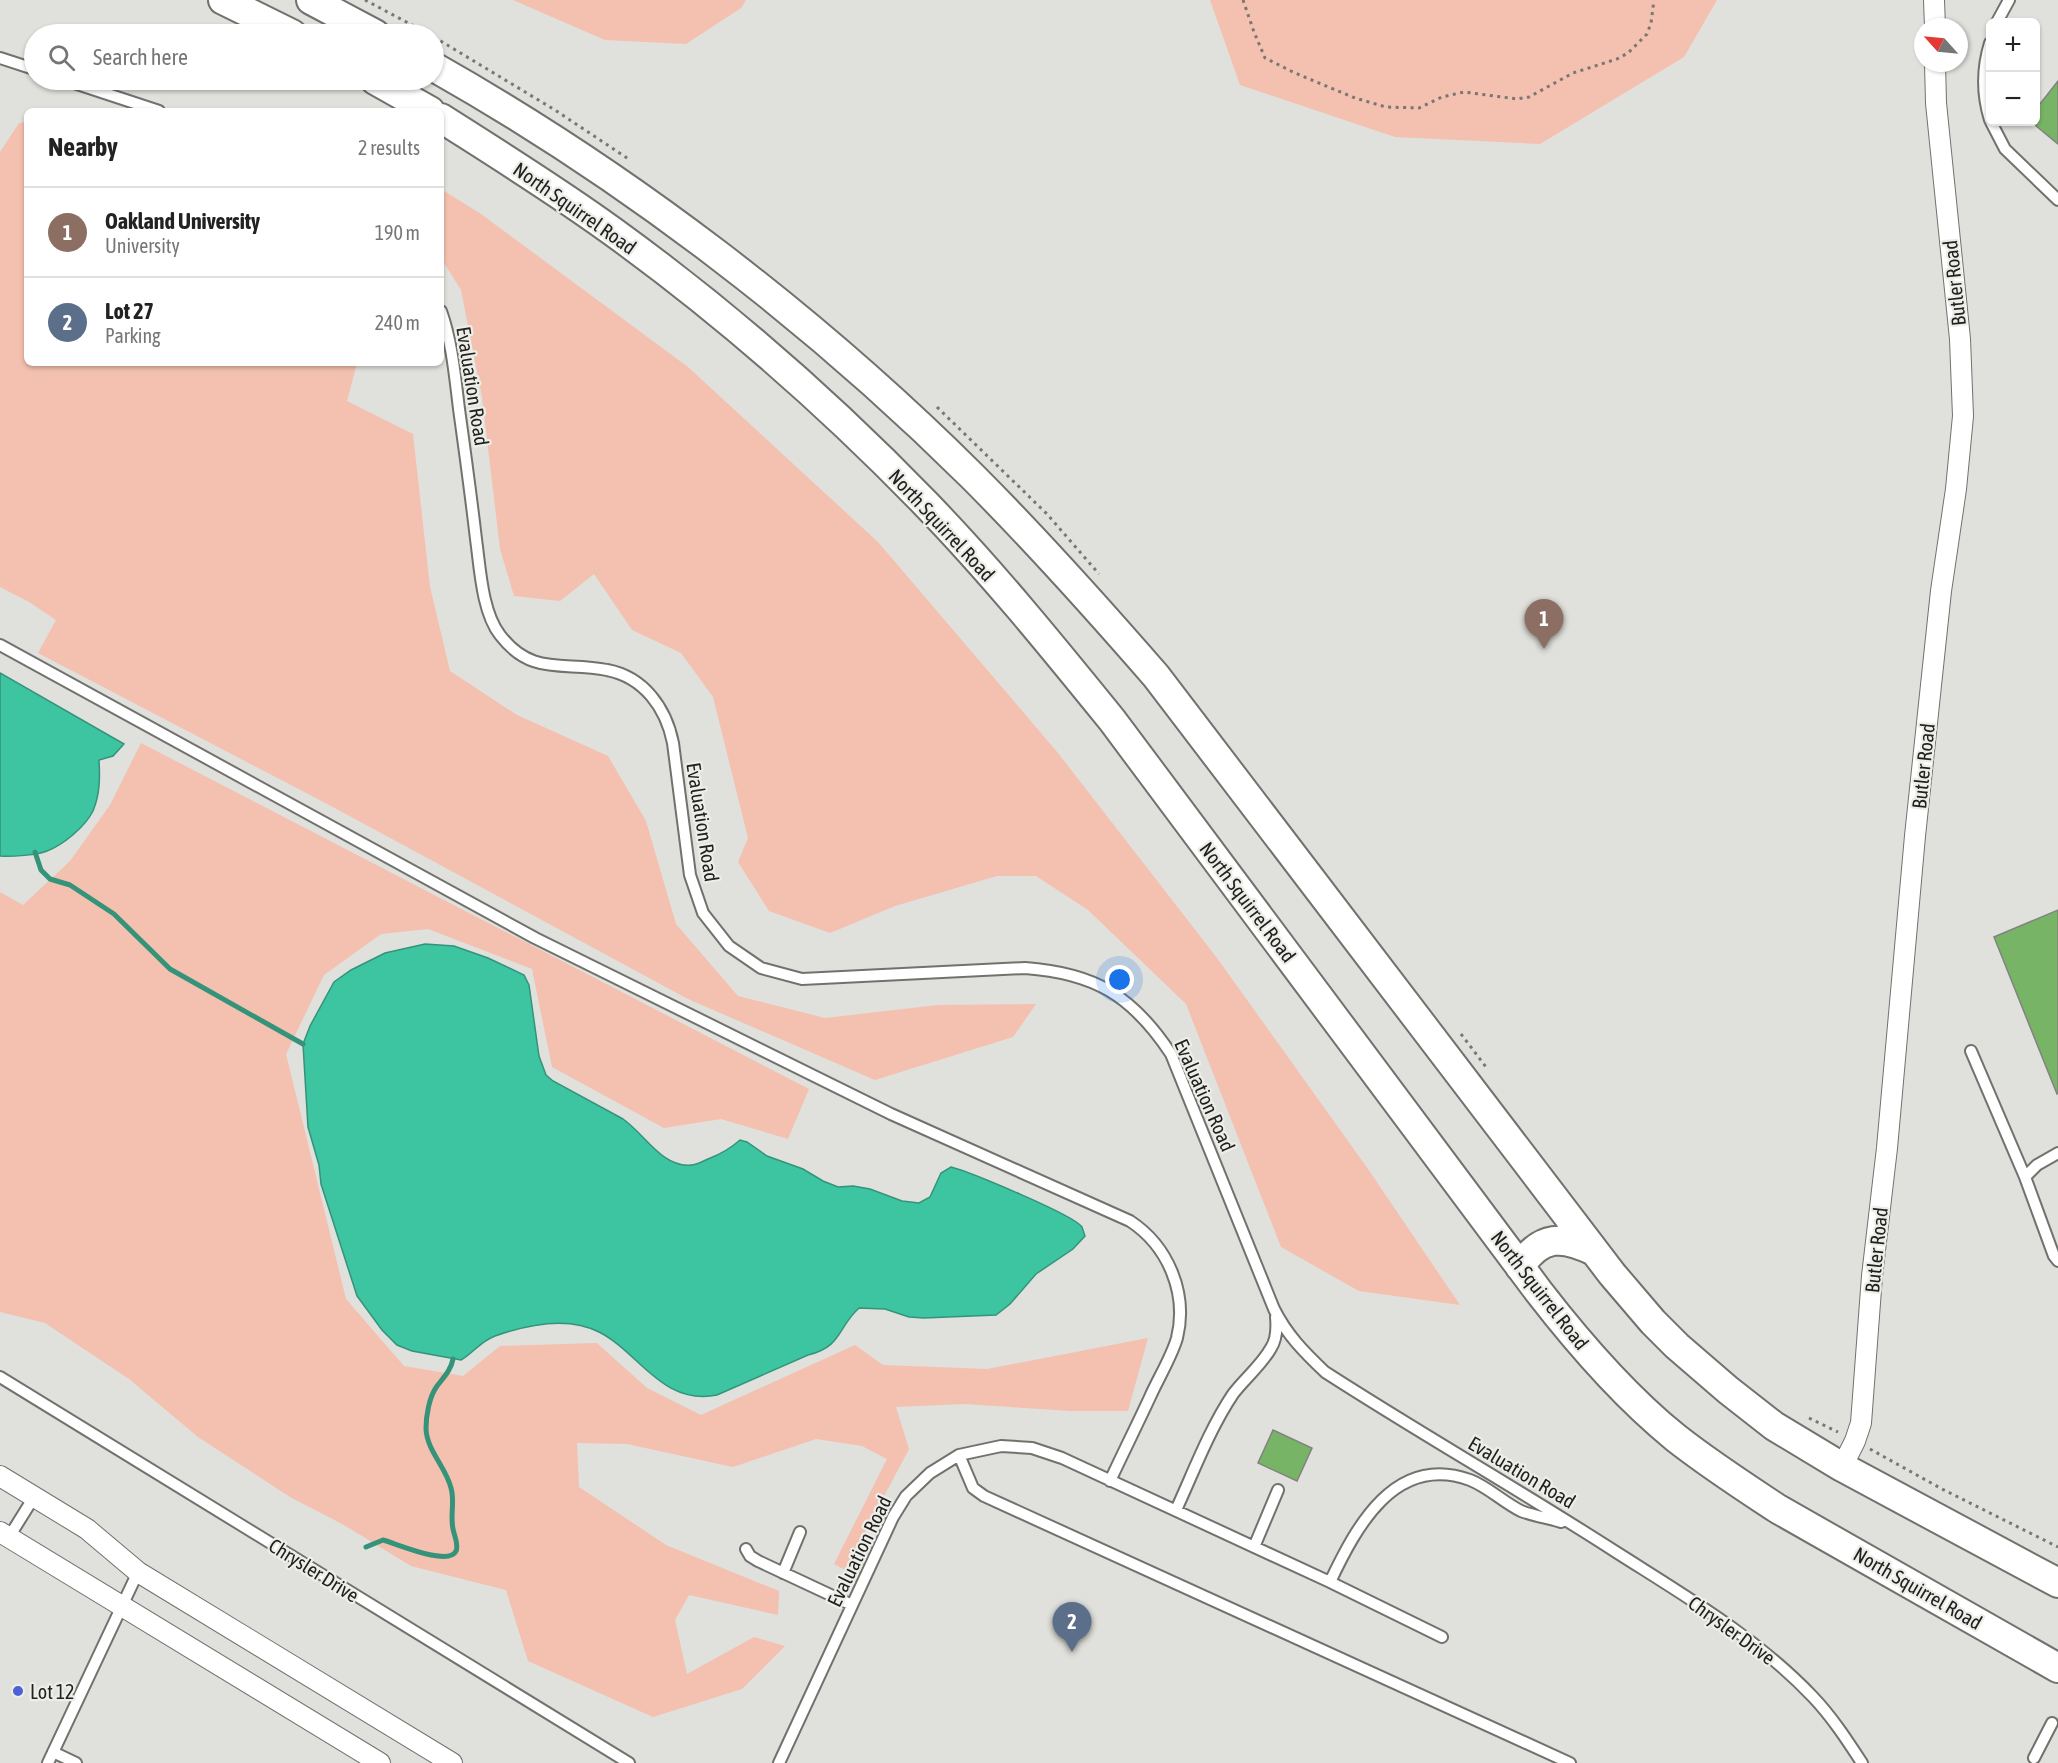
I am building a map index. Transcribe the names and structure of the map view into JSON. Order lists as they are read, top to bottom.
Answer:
{
  "streets": {
    "main road": ["North Squirrel Road"],
    "street": ["Butler Road"],
    "lane": ["Evaluation Road", "Chrysler Drive"]
  },
  "crossings": [
    ["Evaluation Road", "Chrysler Drive"]
  ],
  "places": ["Lot 12"],
  "north": "top left",
  "page": {
    "map_buttons": ["+", "−"],
    "search": "Search here",
    "heading": ["Nearby", "2 results"],
    "list": [
      {
        "mark": "1",
        "name": "Oakland University",
        "note": "University",
        "value": "190 m"
      },
      {
        "mark": "2",
        "name": "Lot 27",
        "note": "Parking",
        "value": "240 m"
      }
    ],
    "pins": ["1", "2"]
  }
}
